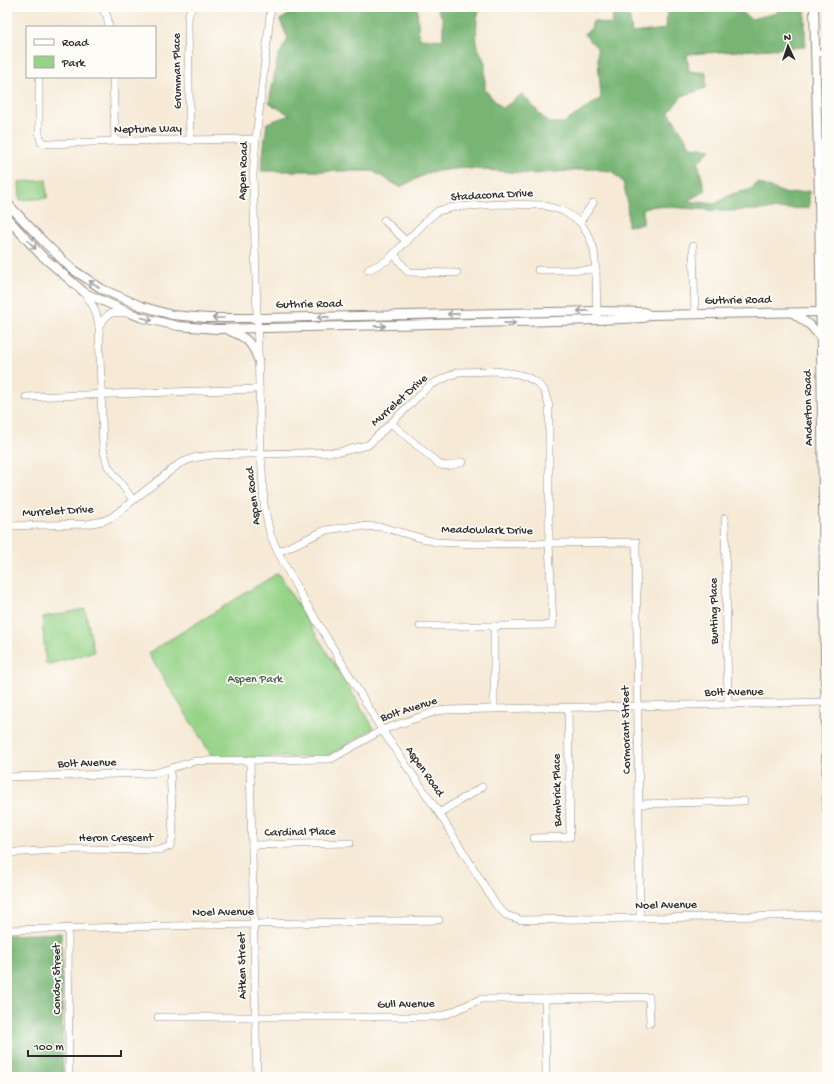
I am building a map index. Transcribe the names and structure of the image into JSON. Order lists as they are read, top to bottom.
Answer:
{
  "streets": {
    "main road": ["Guthrie Road", "Anderton Road"],
    "street": [
      "Grumman Place",
      "Neptune Way",
      "Aspen Road",
      "Stadacona Drive",
      "Murrelet Drive",
      "Meadowlark Drive",
      "Bunting Place",
      "Bolt Avenue",
      "Cormorant Street",
      "Bambrick Place",
      "Cardinal Place",
      "Heron Crescent",
      "Noel Avenue",
      "Aitken Street",
      "Condor Street",
      "Gull Avenue"
    ]
  },
  "crossings": [
    ["Grumman Place", "Neptune Way"],
    ["Neptune Way", "Aspen Road"],
    ["Aspen Road", "Guthrie Road"],
    ["Aspen Road", "Murrelet Drive"],
    ["Aspen Road", "Meadowlark Drive"],
    ["Aspen Road", "Bolt Avenue"],
    ["Aspen Road", "Noel Avenue"],
    ["Stadacona Drive", "Guthrie Road"],
    ["Guthrie Road", "Anderton Road"],
    ["Murrelet Drive", "Meadowlark Drive"],
    ["Anderton Road", "Bolt Avenue"],
    ["Meadowlark Drive", "Cormorant Street"],
    ["Bunting Place", "Bolt Avenue"],
    ["Bolt Avenue", "Cormorant Street"],
    ["Bolt Avenue", "Bambrick Place"],
    ["Bolt Avenue", "Heron Crescent"],
    ["Bolt Avenue", "Aitken Street"],
    ["Cormorant Street", "Noel Avenue"],
    ["Cardinal Place", "Aitken Street"],
    ["Noel Avenue", "Aitken Street"],
    ["Noel Avenue", "Condor Street"],
    ["Aitken Street", "Gull Avenue"]
  ],
  "parks": ["Aspen Park"],
  "legend": ["Road", "Park"],
  "scale_bar": "100 m",
  "north": "top"
}
